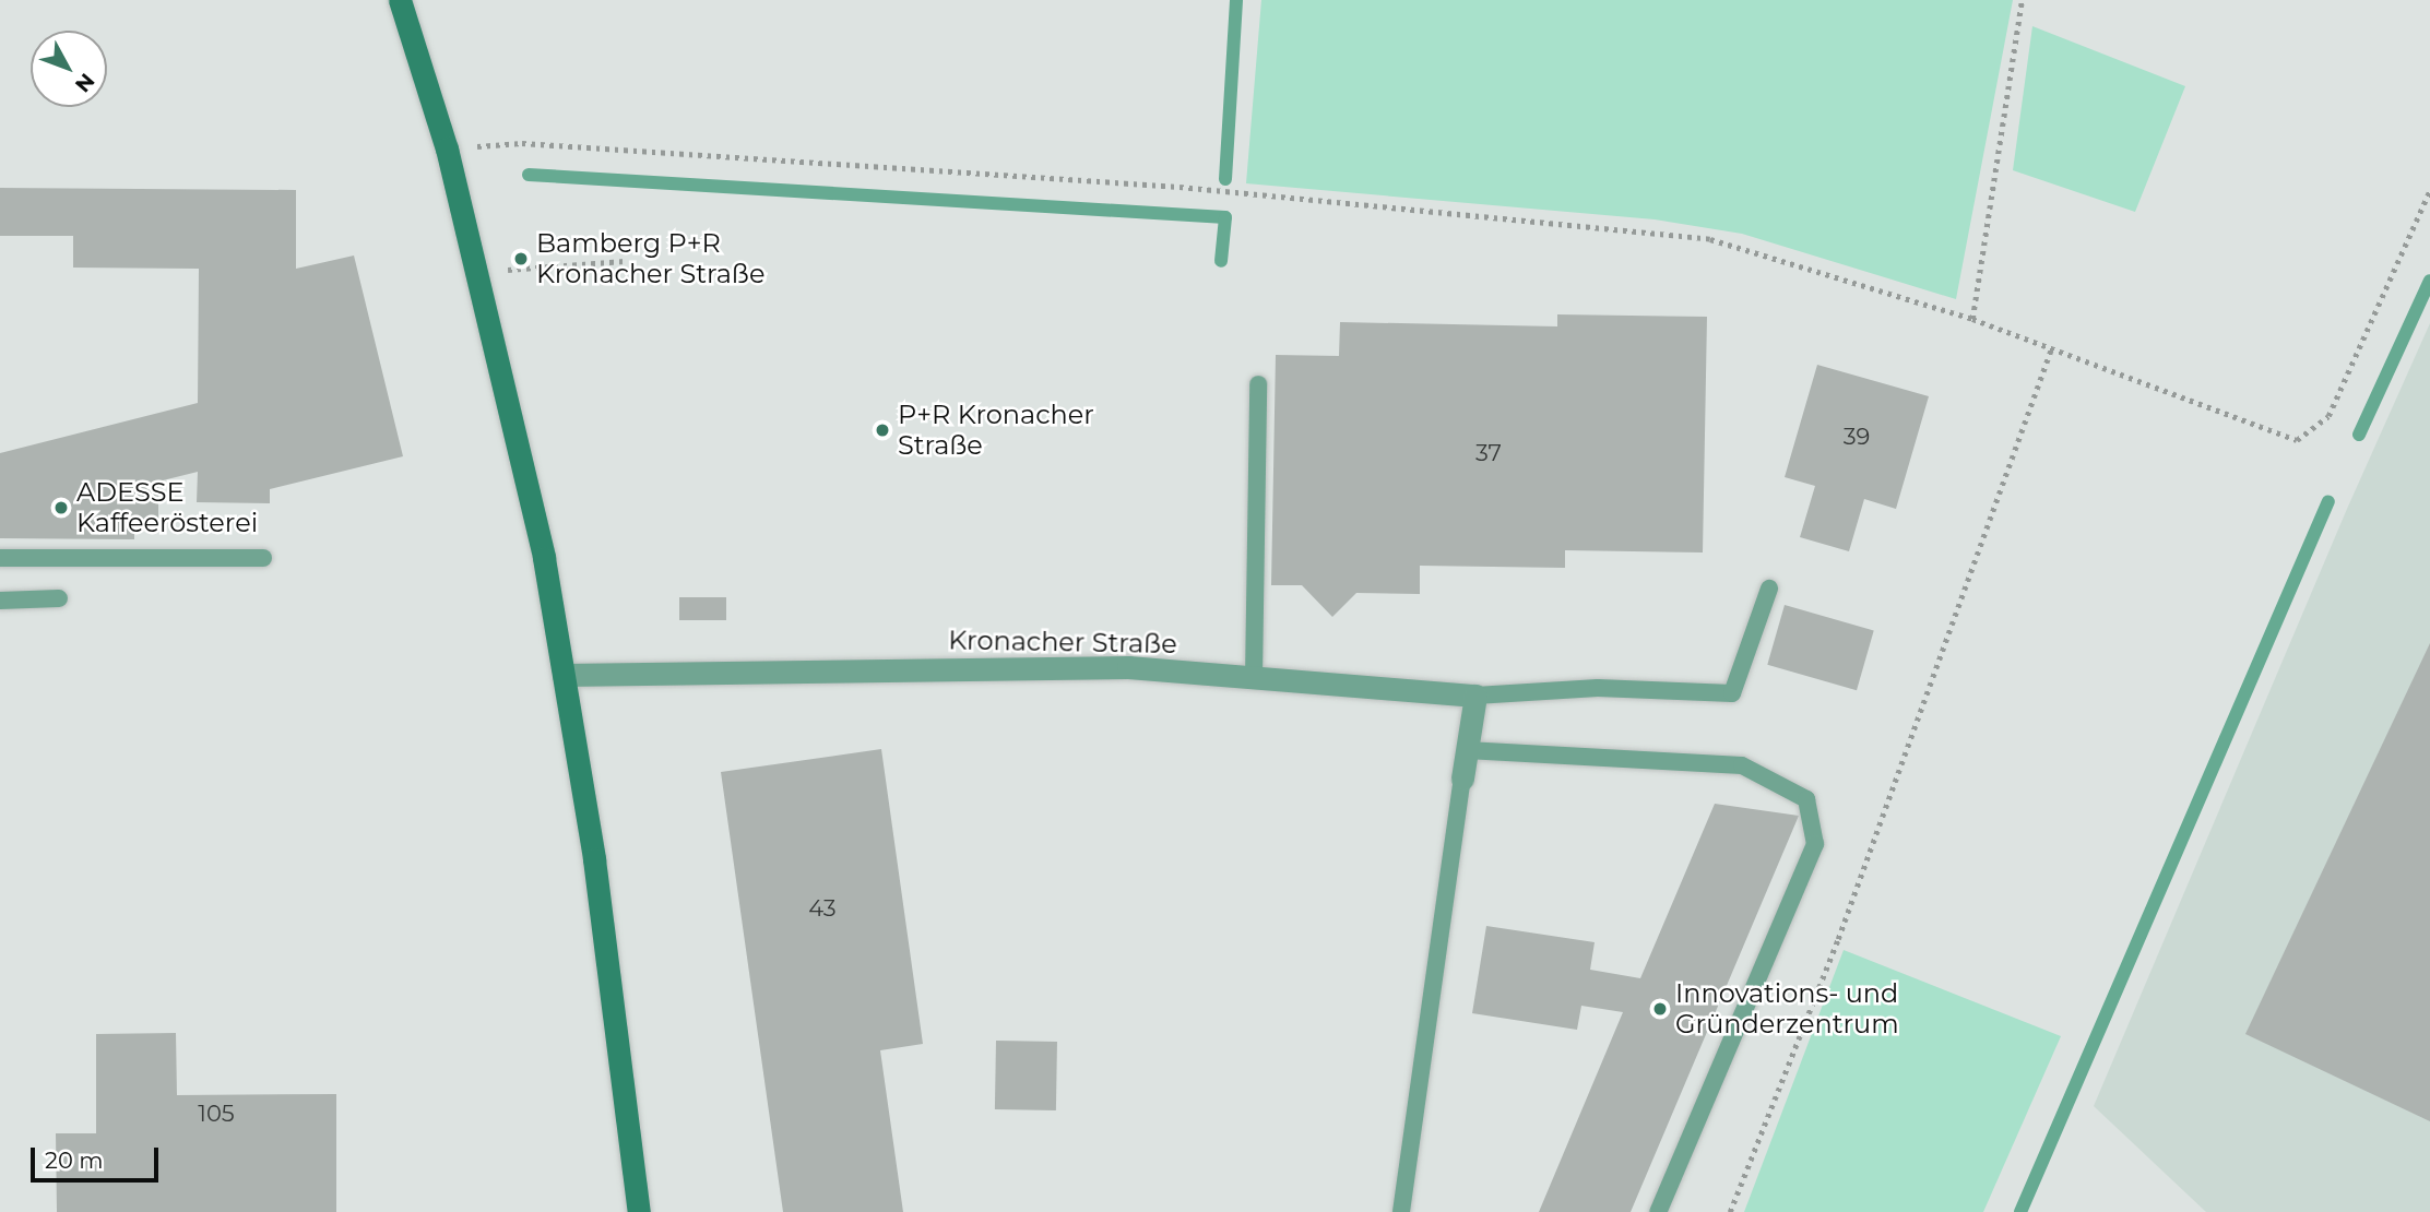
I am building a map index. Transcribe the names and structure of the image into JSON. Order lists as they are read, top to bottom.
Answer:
{
  "streets": {
    "street": ["Kronacher Straße"]
  },
  "places": [
    "Bamberg P+R Kronacher Straße",
    "P+R Kronacher Straße",
    "ADESSE Kaffeerösterei",
    "Innovations- und Gründerzentrum"
  ],
  "house_numbers": [
    "39",
    "37",
    "43",
    "105"
  ],
  "scale_bar": "20 m",
  "north": "bottom right"
}
